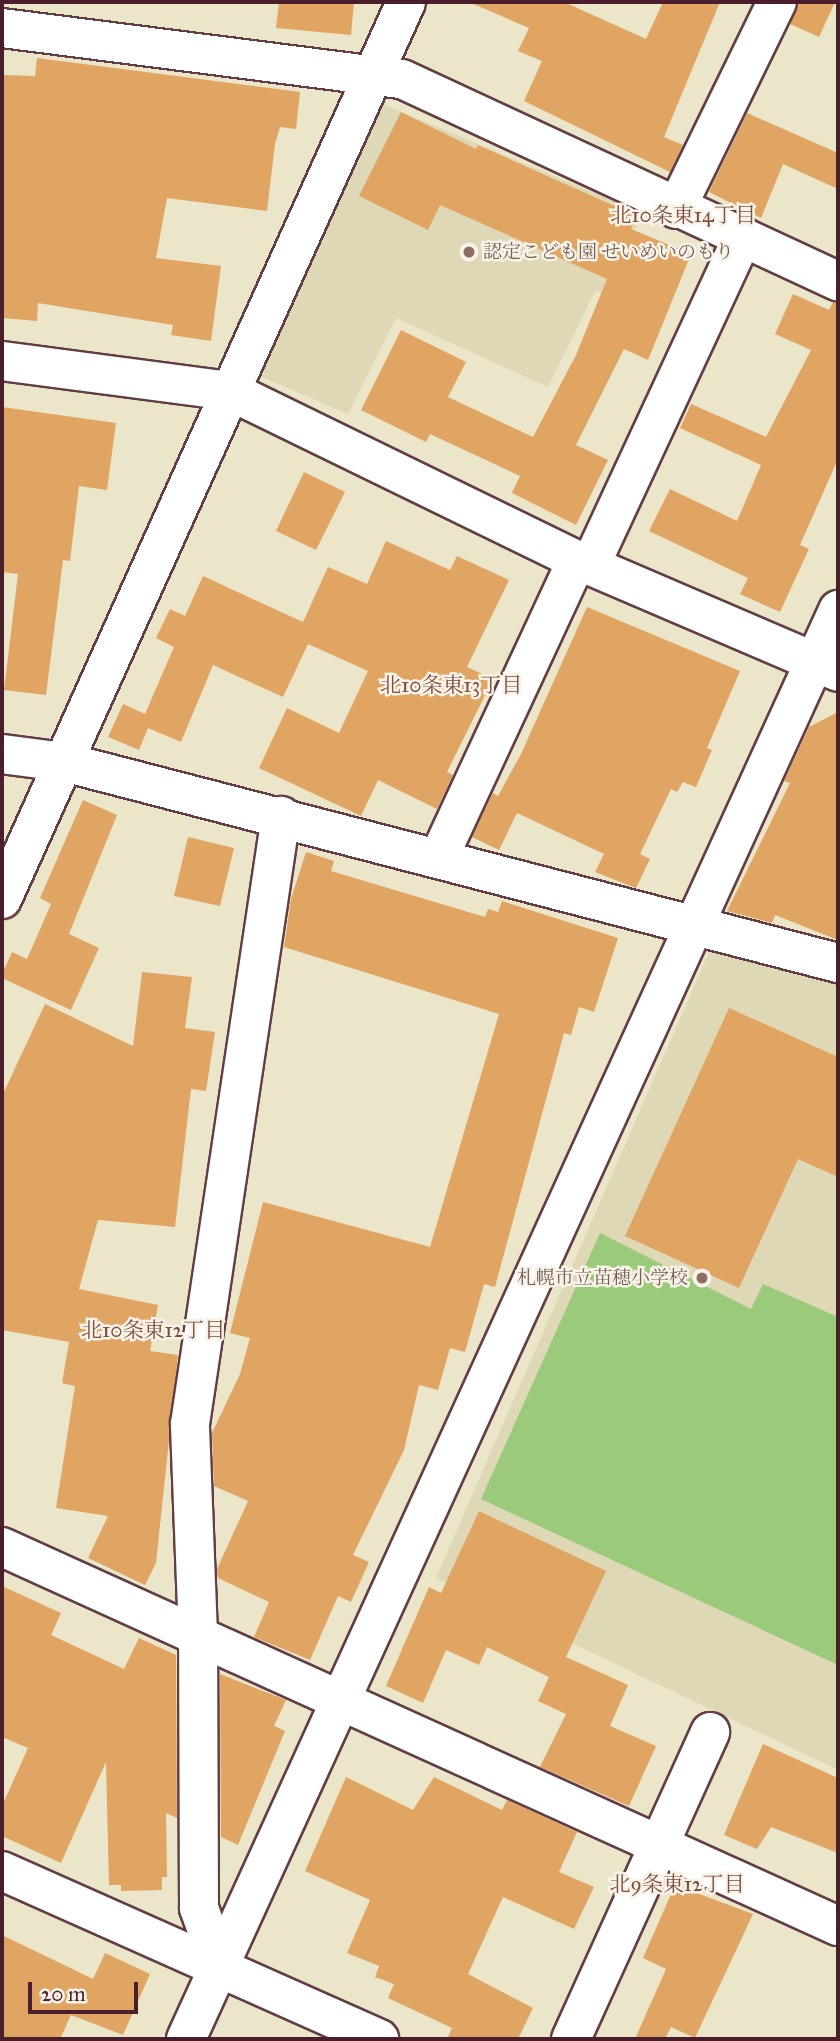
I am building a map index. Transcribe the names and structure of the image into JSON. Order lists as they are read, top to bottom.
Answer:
{
  "districts": [
    "北10条東14丁目",
    "北10条東13丁目",
    "北10条東12丁目",
    "北9条東12丁目"
  ],
  "places": ["認定こども園 せいめいのもり", "札幌市立苗穂小学校"],
  "scale_bar": "20 m"
}
